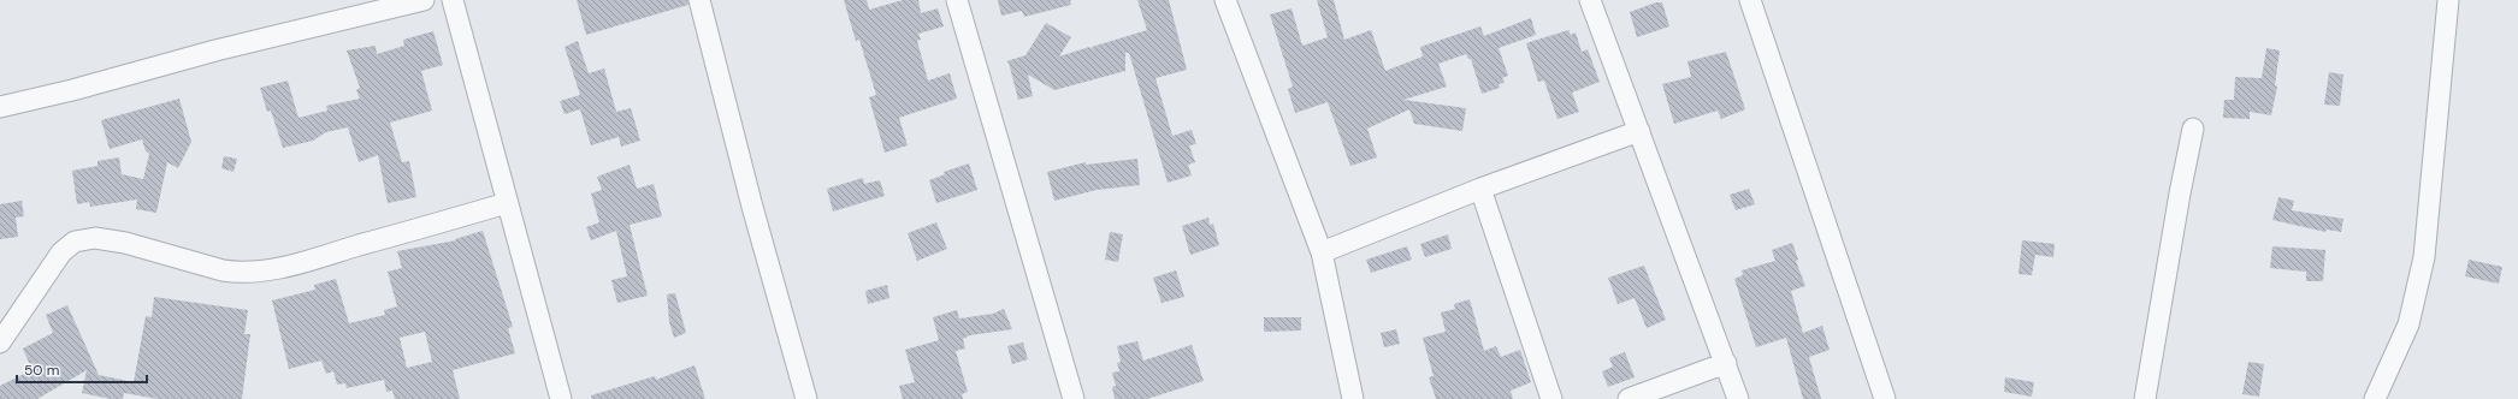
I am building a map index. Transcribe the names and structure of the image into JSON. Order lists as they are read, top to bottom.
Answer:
{
  "scale_bar": "50 m"
}
